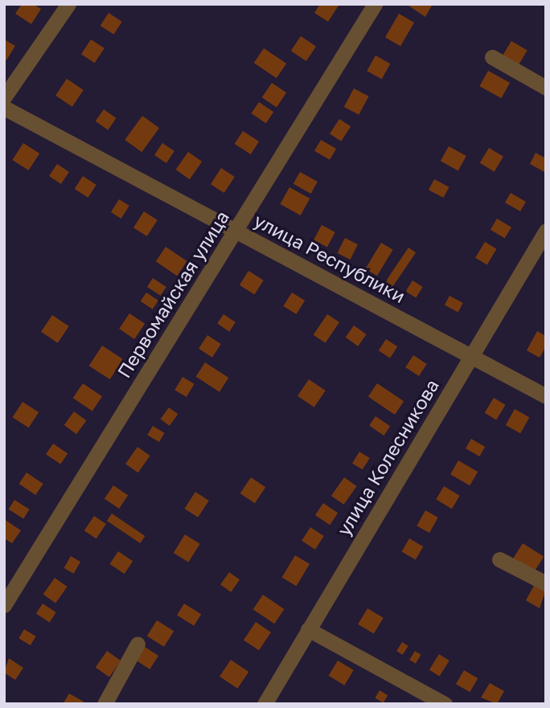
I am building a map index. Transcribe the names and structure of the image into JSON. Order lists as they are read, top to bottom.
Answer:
{
  "streets": {
    "street": ["улица Республики", "Первомайская улица", "улица Колесникова"]
  },
  "crossings": [
    ["улица Республики", "Первомайская улица"],
    ["улица Республики", "улица Колесникова"]
  ]
}
